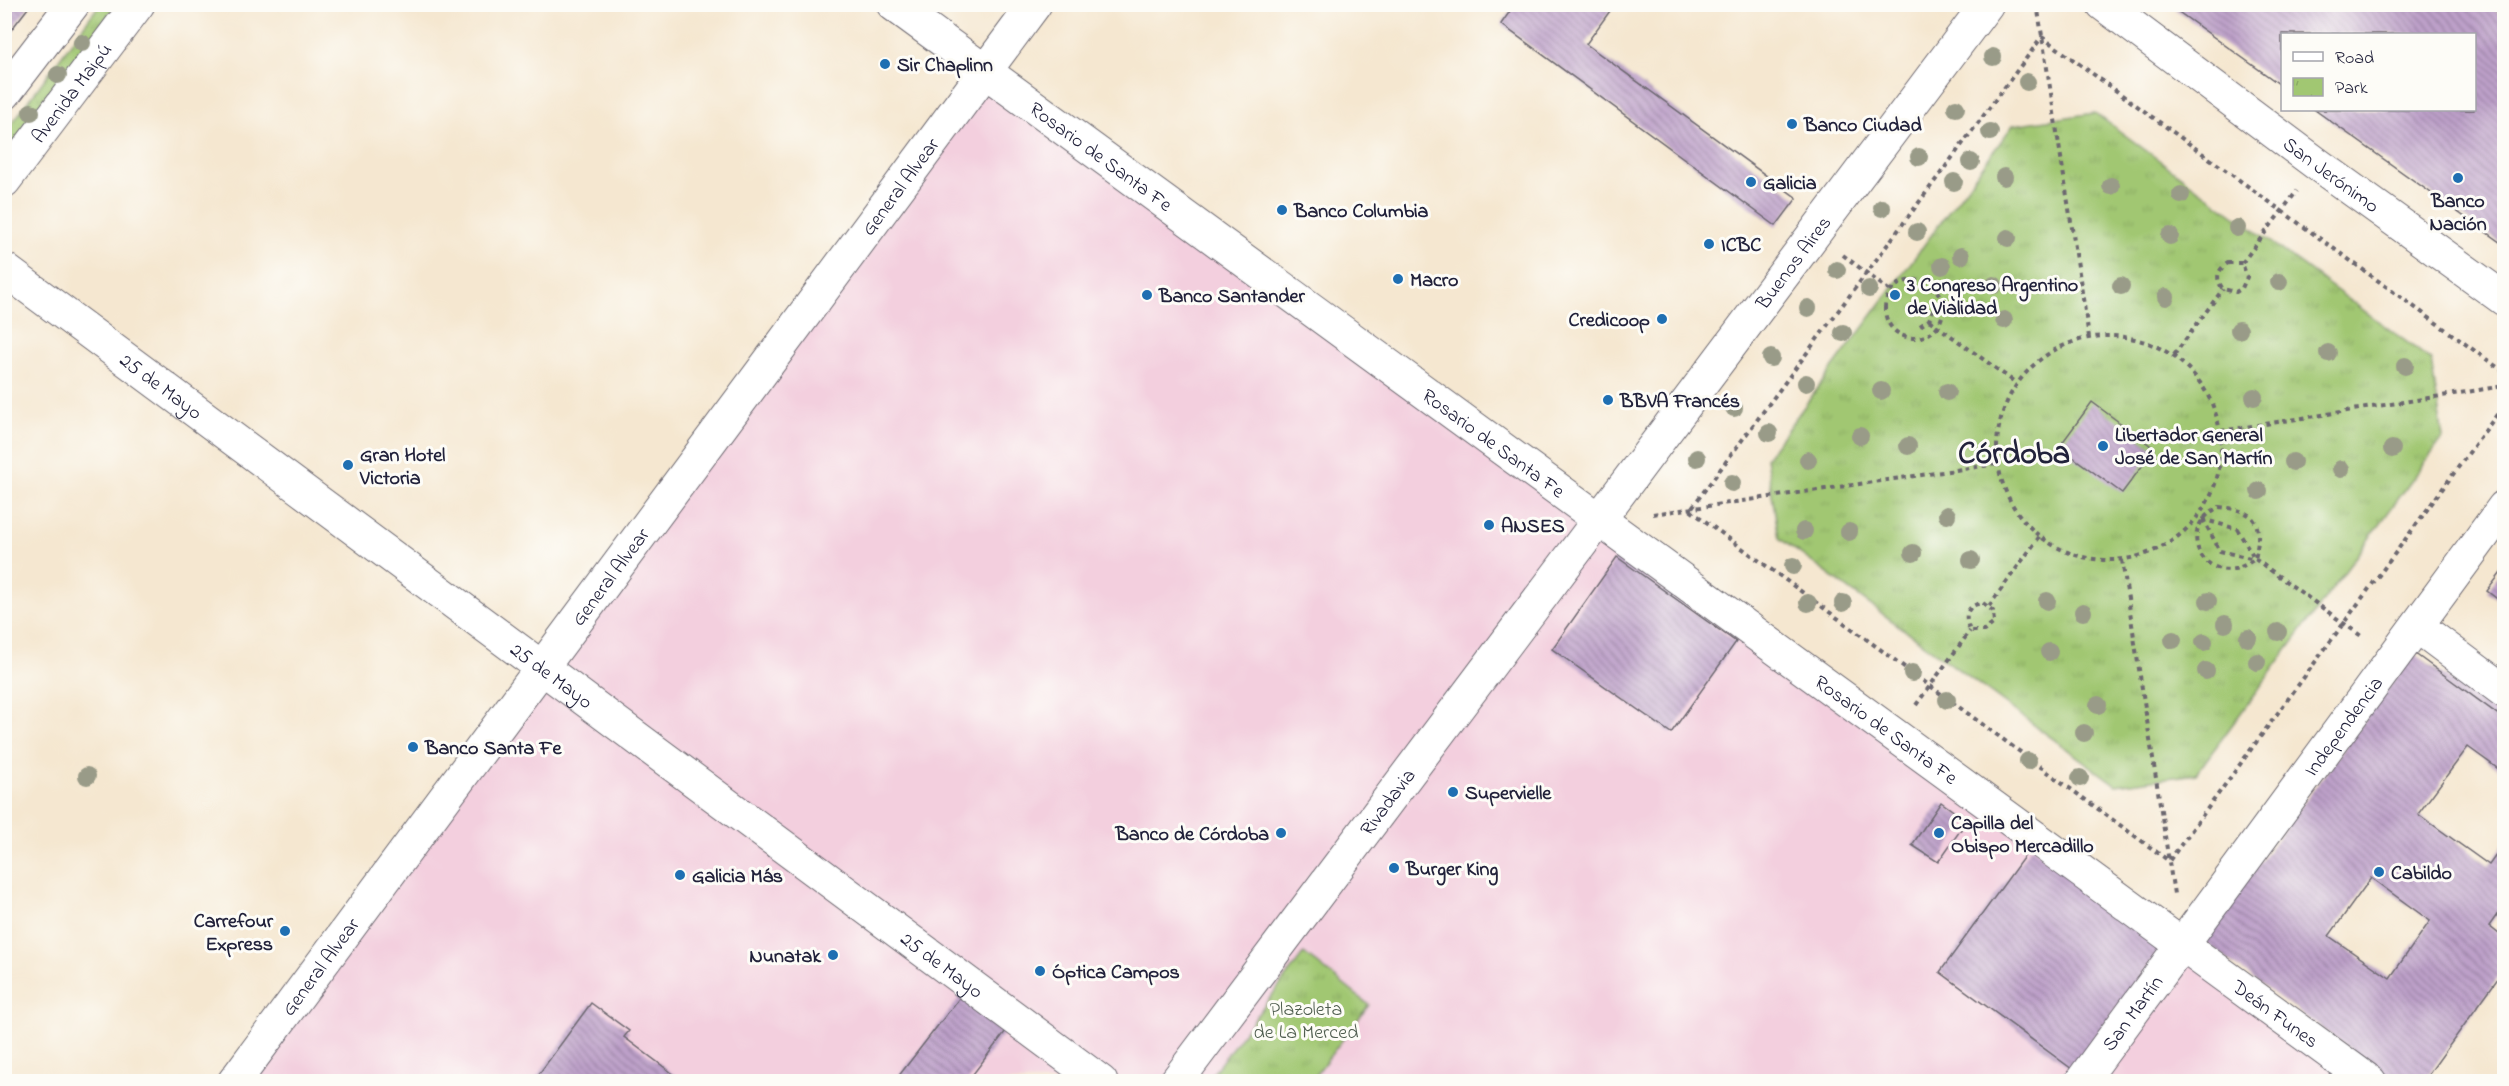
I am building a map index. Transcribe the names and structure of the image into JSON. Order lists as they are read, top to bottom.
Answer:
{
  "streets": {
    "street": [
      "Avenida Maipú",
      "Rosario de Santa Fe",
      "San Jerónimo",
      "General Alvear",
      "Buenos Aires",
      "25 de Mayo",
      "Independencia",
      "Rivadavia",
      "San Martín",
      "Deán Funes"
    ]
  },
  "crossings": [
    ["Rosario de Santa Fe", "General Alvear"],
    ["Rosario de Santa Fe", "Buenos Aires"],
    ["Rosario de Santa Fe", "Independencia"],
    ["Rosario de Santa Fe", "Rivadavia"],
    ["Rosario de Santa Fe", "San Martín"],
    ["Rosario de Santa Fe", "Deán Funes"],
    ["General Alvear", "25 de Mayo"],
    ["Buenos Aires", "Rivadavia"],
    ["Independencia", "San Martín"],
    ["Independencia", "Deán Funes"],
    ["San Martín", "Deán Funes"]
  ],
  "districts": ["Córdoba"],
  "parks": ["Plazoleta de La Merced"],
  "places": [
    "Sir Chaplinn",
    "Banco Ciudad",
    "Banco Nación",
    "Galicia",
    "Banco Columbia",
    "ICBC",
    "Macro",
    "Banco Santander",
    "3 Congreso Argentino de Vialidad",
    "Credicoop",
    "BBVA Francés",
    "Libertador General José de San Martín",
    "Gran Hotel Victoria",
    "ANSES",
    "Banco Santa Fe",
    "Supervielle",
    "Banco de Córdoba",
    "Capilla del Obispo Mercadillo",
    "Burger King",
    "Cabildo",
    "Galicia Más",
    "Carrefour Express",
    "Nunatak",
    "Óptica Campos"
  ],
  "legend": ["Road", "Park"]
}
